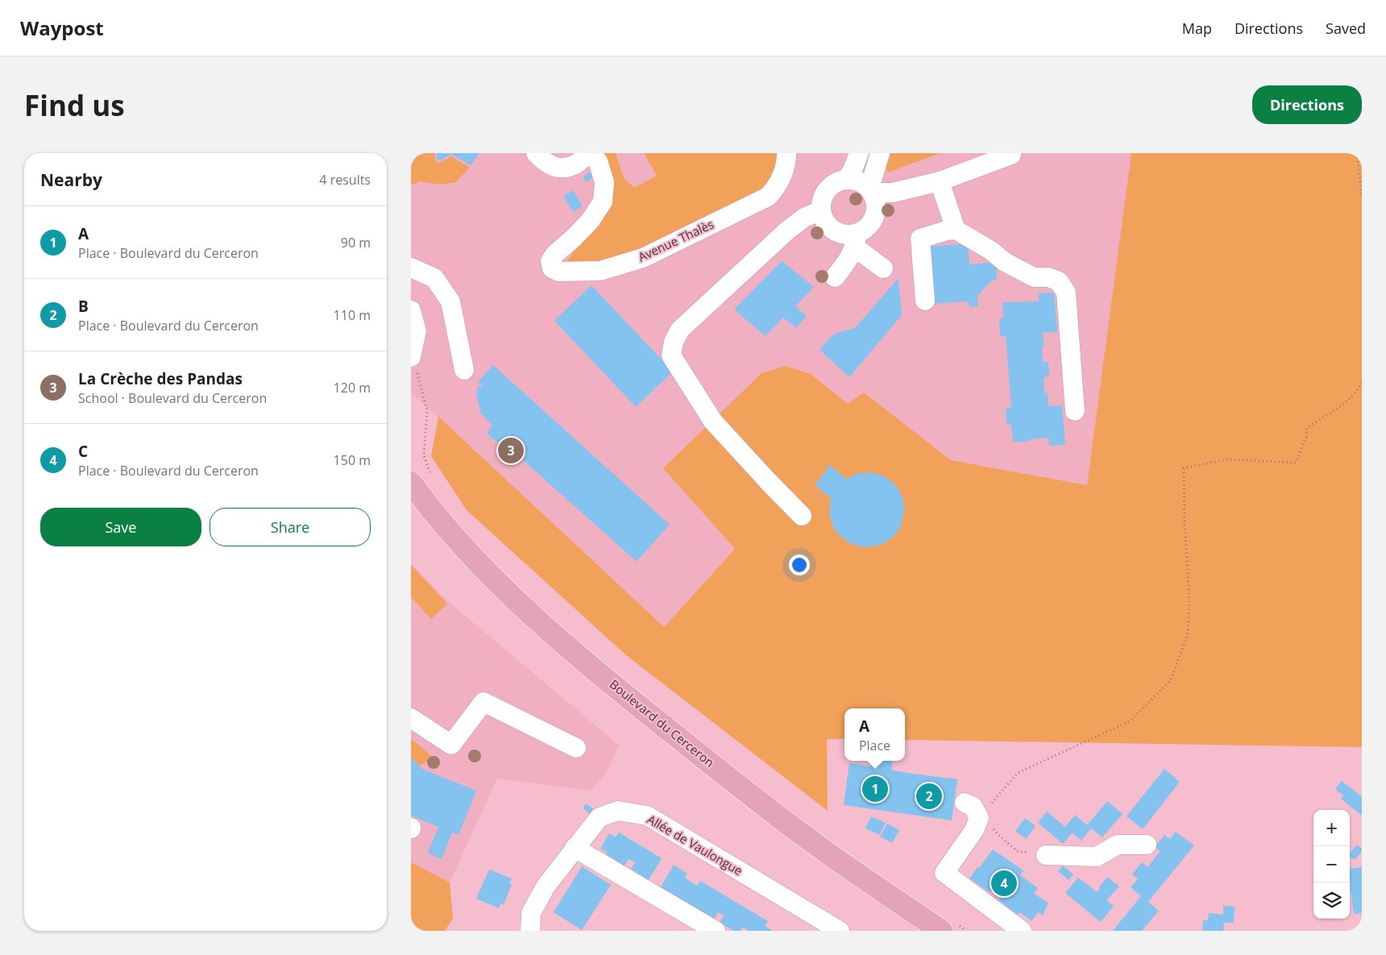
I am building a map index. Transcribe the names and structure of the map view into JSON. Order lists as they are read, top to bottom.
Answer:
{
  "streets": {
    "main road": ["Boulevard du Cerceron"],
    "street": ["Avenue Thalès", "Allée de Vaulongue"]
  },
  "page": {
    "header": "Waypost",
    "nav": ["Map", "Directions", "Saved"],
    "buttons": [
      "Directions",
      ["Save", "Share"]
    ],
    "title": "Find us",
    "heading": ["Nearby", "4 results"],
    "list": [
      {
        "mark": "1",
        "name": "A",
        "note": "Place · Boulevard du Cerceron",
        "value": "90 m"
      },
      {
        "mark": "2",
        "name": "B",
        "note": "Place · Boulevard du Cerceron",
        "value": "110 m"
      },
      {
        "mark": "3",
        "name": "La Crèche des Pandas",
        "note": "School · Boulevard du Cerceron",
        "value": "120 m"
      },
      {
        "mark": "4",
        "name": "C",
        "note": "Place · Boulevard du Cerceron",
        "value": "150 m"
      }
    ],
    "pins": [
      "3",
      "1",
      "2",
      "4"
    ],
    "popup": ["A", "Place"],
    "map_buttons": ["+", "−"]
  }
}
